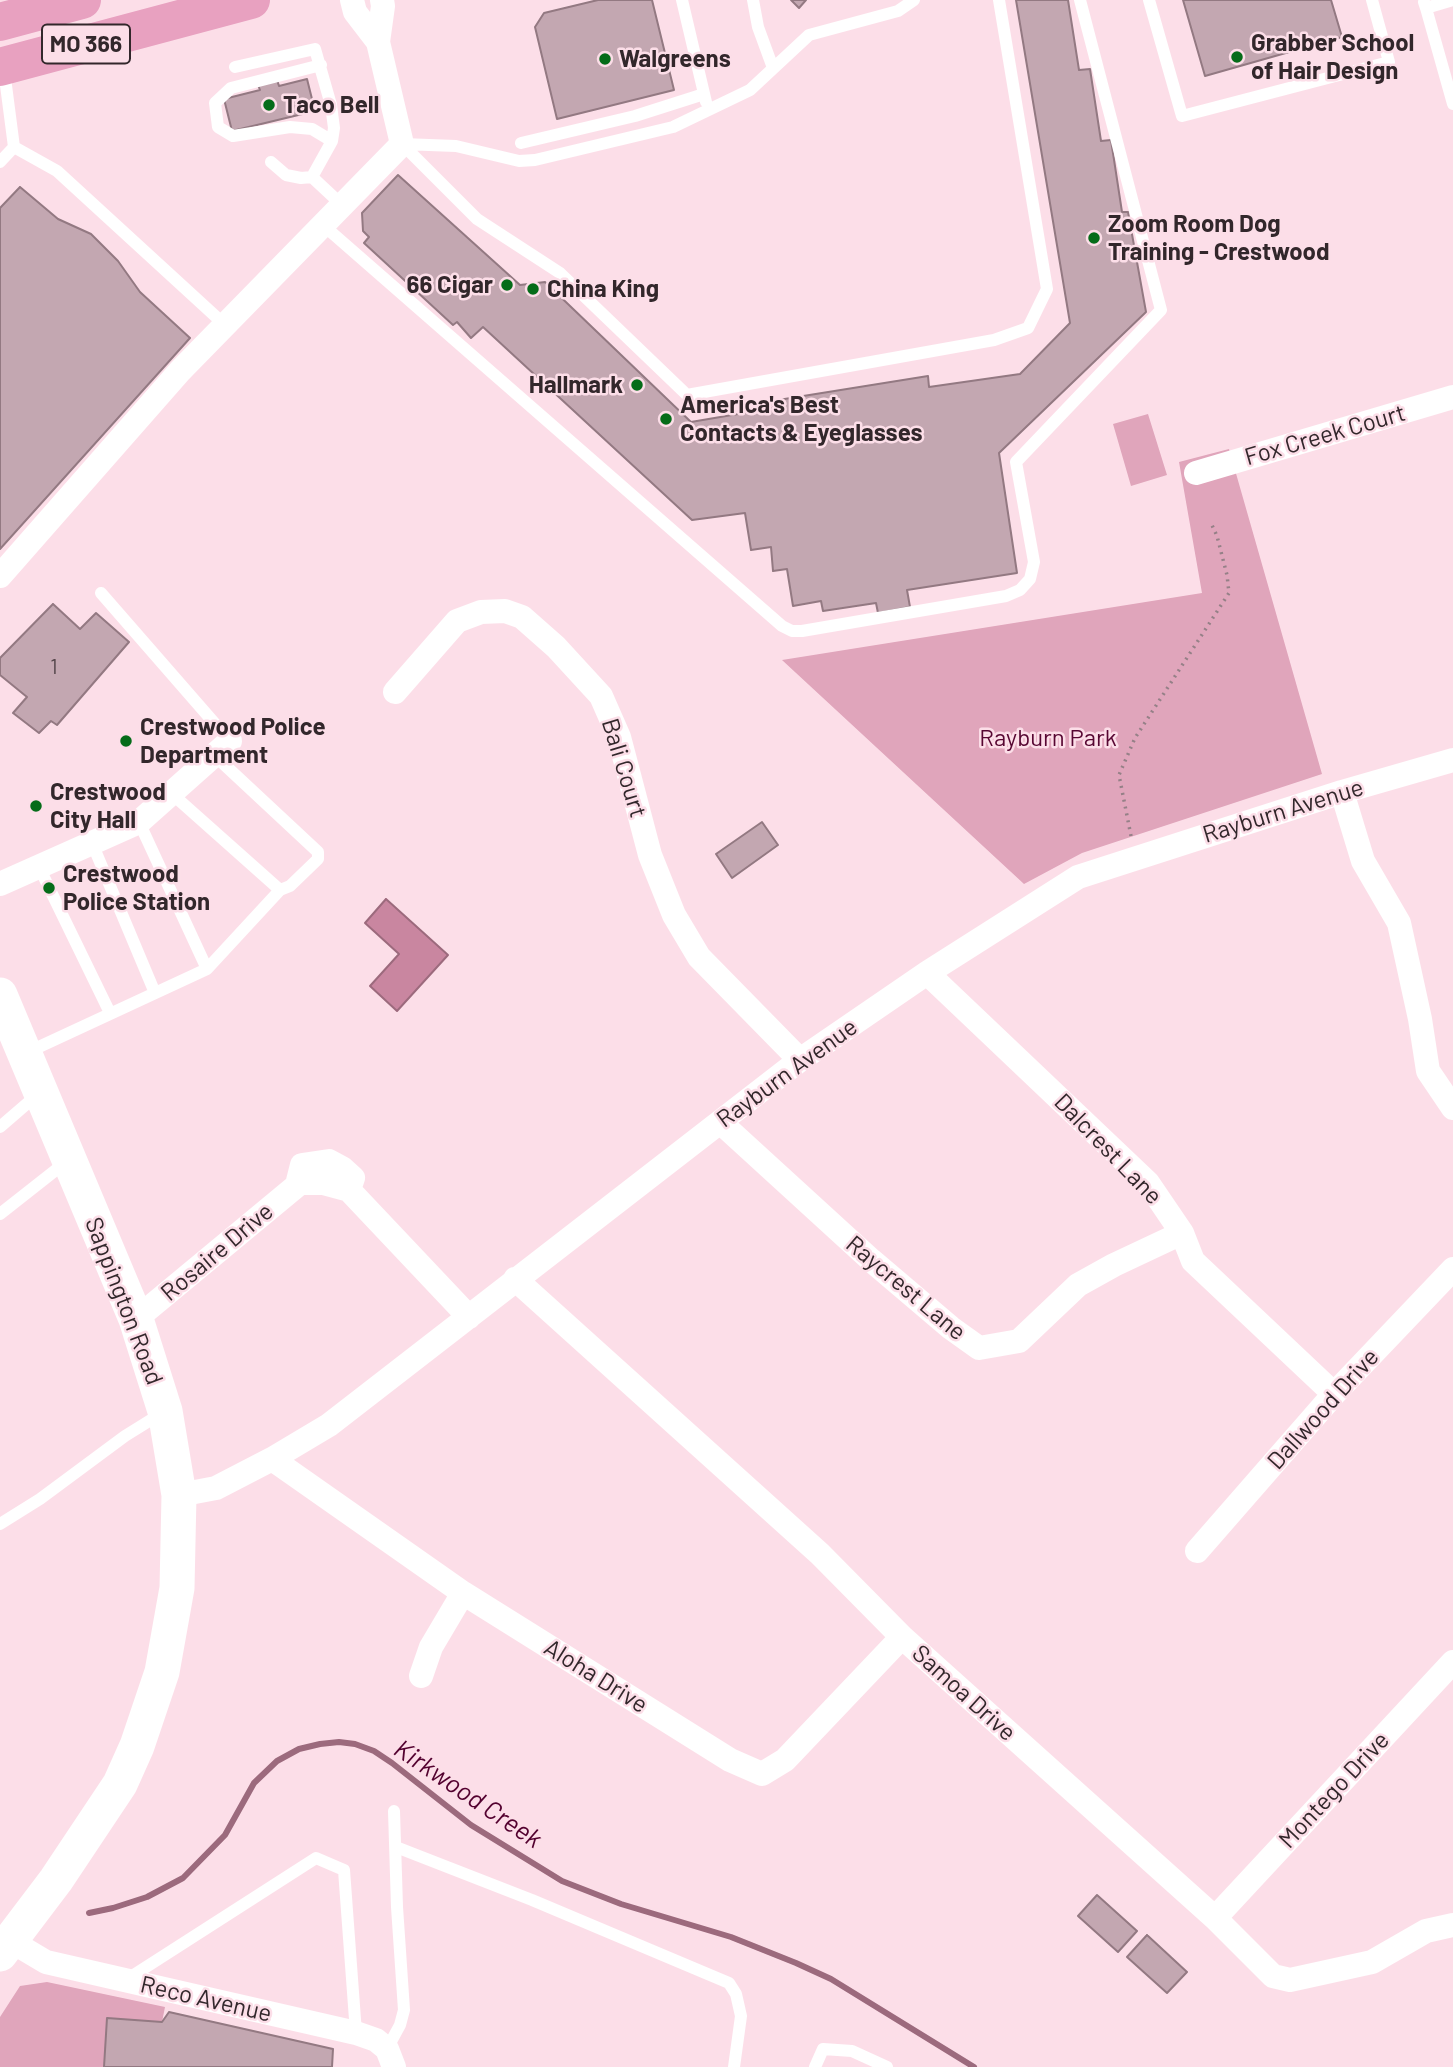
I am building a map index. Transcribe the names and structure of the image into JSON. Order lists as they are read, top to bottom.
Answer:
{
  "streets": {
    "main road": ["MO 366", "Sappington Road"],
    "street": [
      "Fox Creek Court",
      "Bali Court",
      "Rayburn Avenue",
      "Dalcrest Lane",
      "Rosaire Drive",
      "Raycrest Lane",
      "Dallwood Drive",
      "Aloha Drive",
      "Samoa Drive",
      "Montego Drive",
      "Reco Avenue"
    ]
  },
  "crossings": [
    ["Bali Court", "Rayburn Avenue"],
    ["Rayburn Avenue", "Dalcrest Lane"],
    ["Rayburn Avenue", "Rosaire Drive"],
    ["Rayburn Avenue", "Raycrest Lane"],
    ["Rayburn Avenue", "Sappington Road"],
    ["Rayburn Avenue", "Aloha Drive"],
    ["Rayburn Avenue", "Samoa Drive"],
    ["Dalcrest Lane", "Raycrest Lane"],
    ["Dalcrest Lane", "Dallwood Drive"],
    ["Rosaire Drive", "Sappington Road"],
    ["Sappington Road", "Reco Avenue"],
    ["Aloha Drive", "Samoa Drive"],
    ["Samoa Drive", "Montego Drive"]
  ],
  "water": ["Kirkwood Creek"],
  "parks": ["Rayburn Park"],
  "places": [
    "Grabber School of Hair Design",
    "Walgreens",
    "Taco Bell",
    "Zoom Room Dog Training - Crestwood",
    "66 Cigar",
    "China King",
    "Hallmark",
    "America's Best Contacts & Eyeglasses",
    "Crestwood Police Department",
    "Crestwood City Hall",
    "Crestwood Police Station"
  ],
  "house_numbers": ["1"]
}
